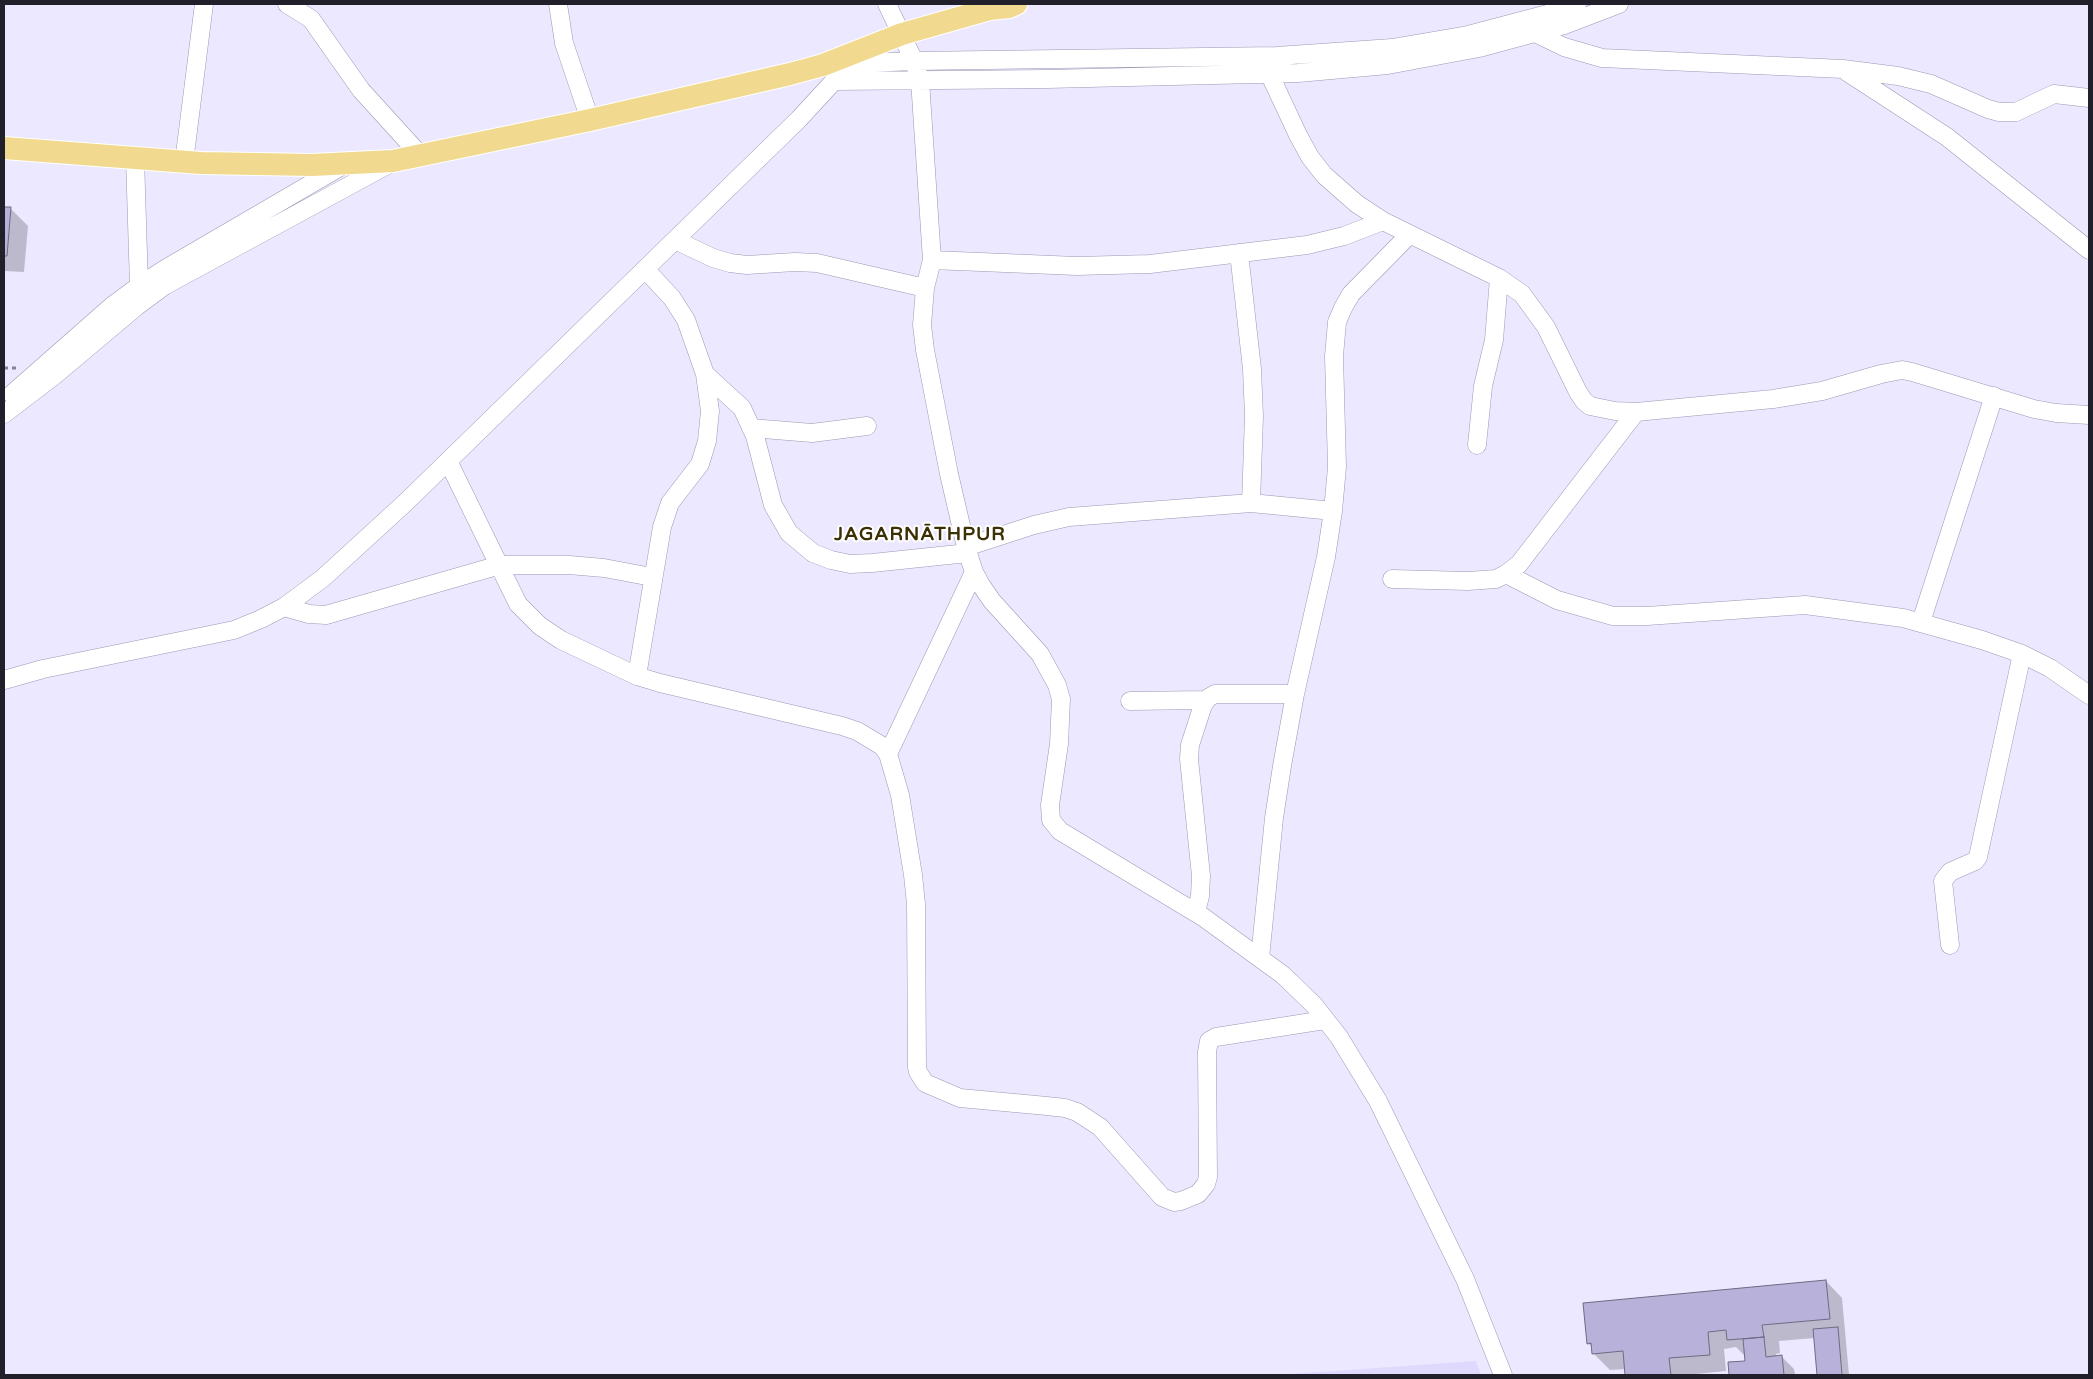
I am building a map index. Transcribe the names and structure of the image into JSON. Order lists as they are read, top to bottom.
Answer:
{
  "districts": ["JAGARNĀTHPUR"]
}
